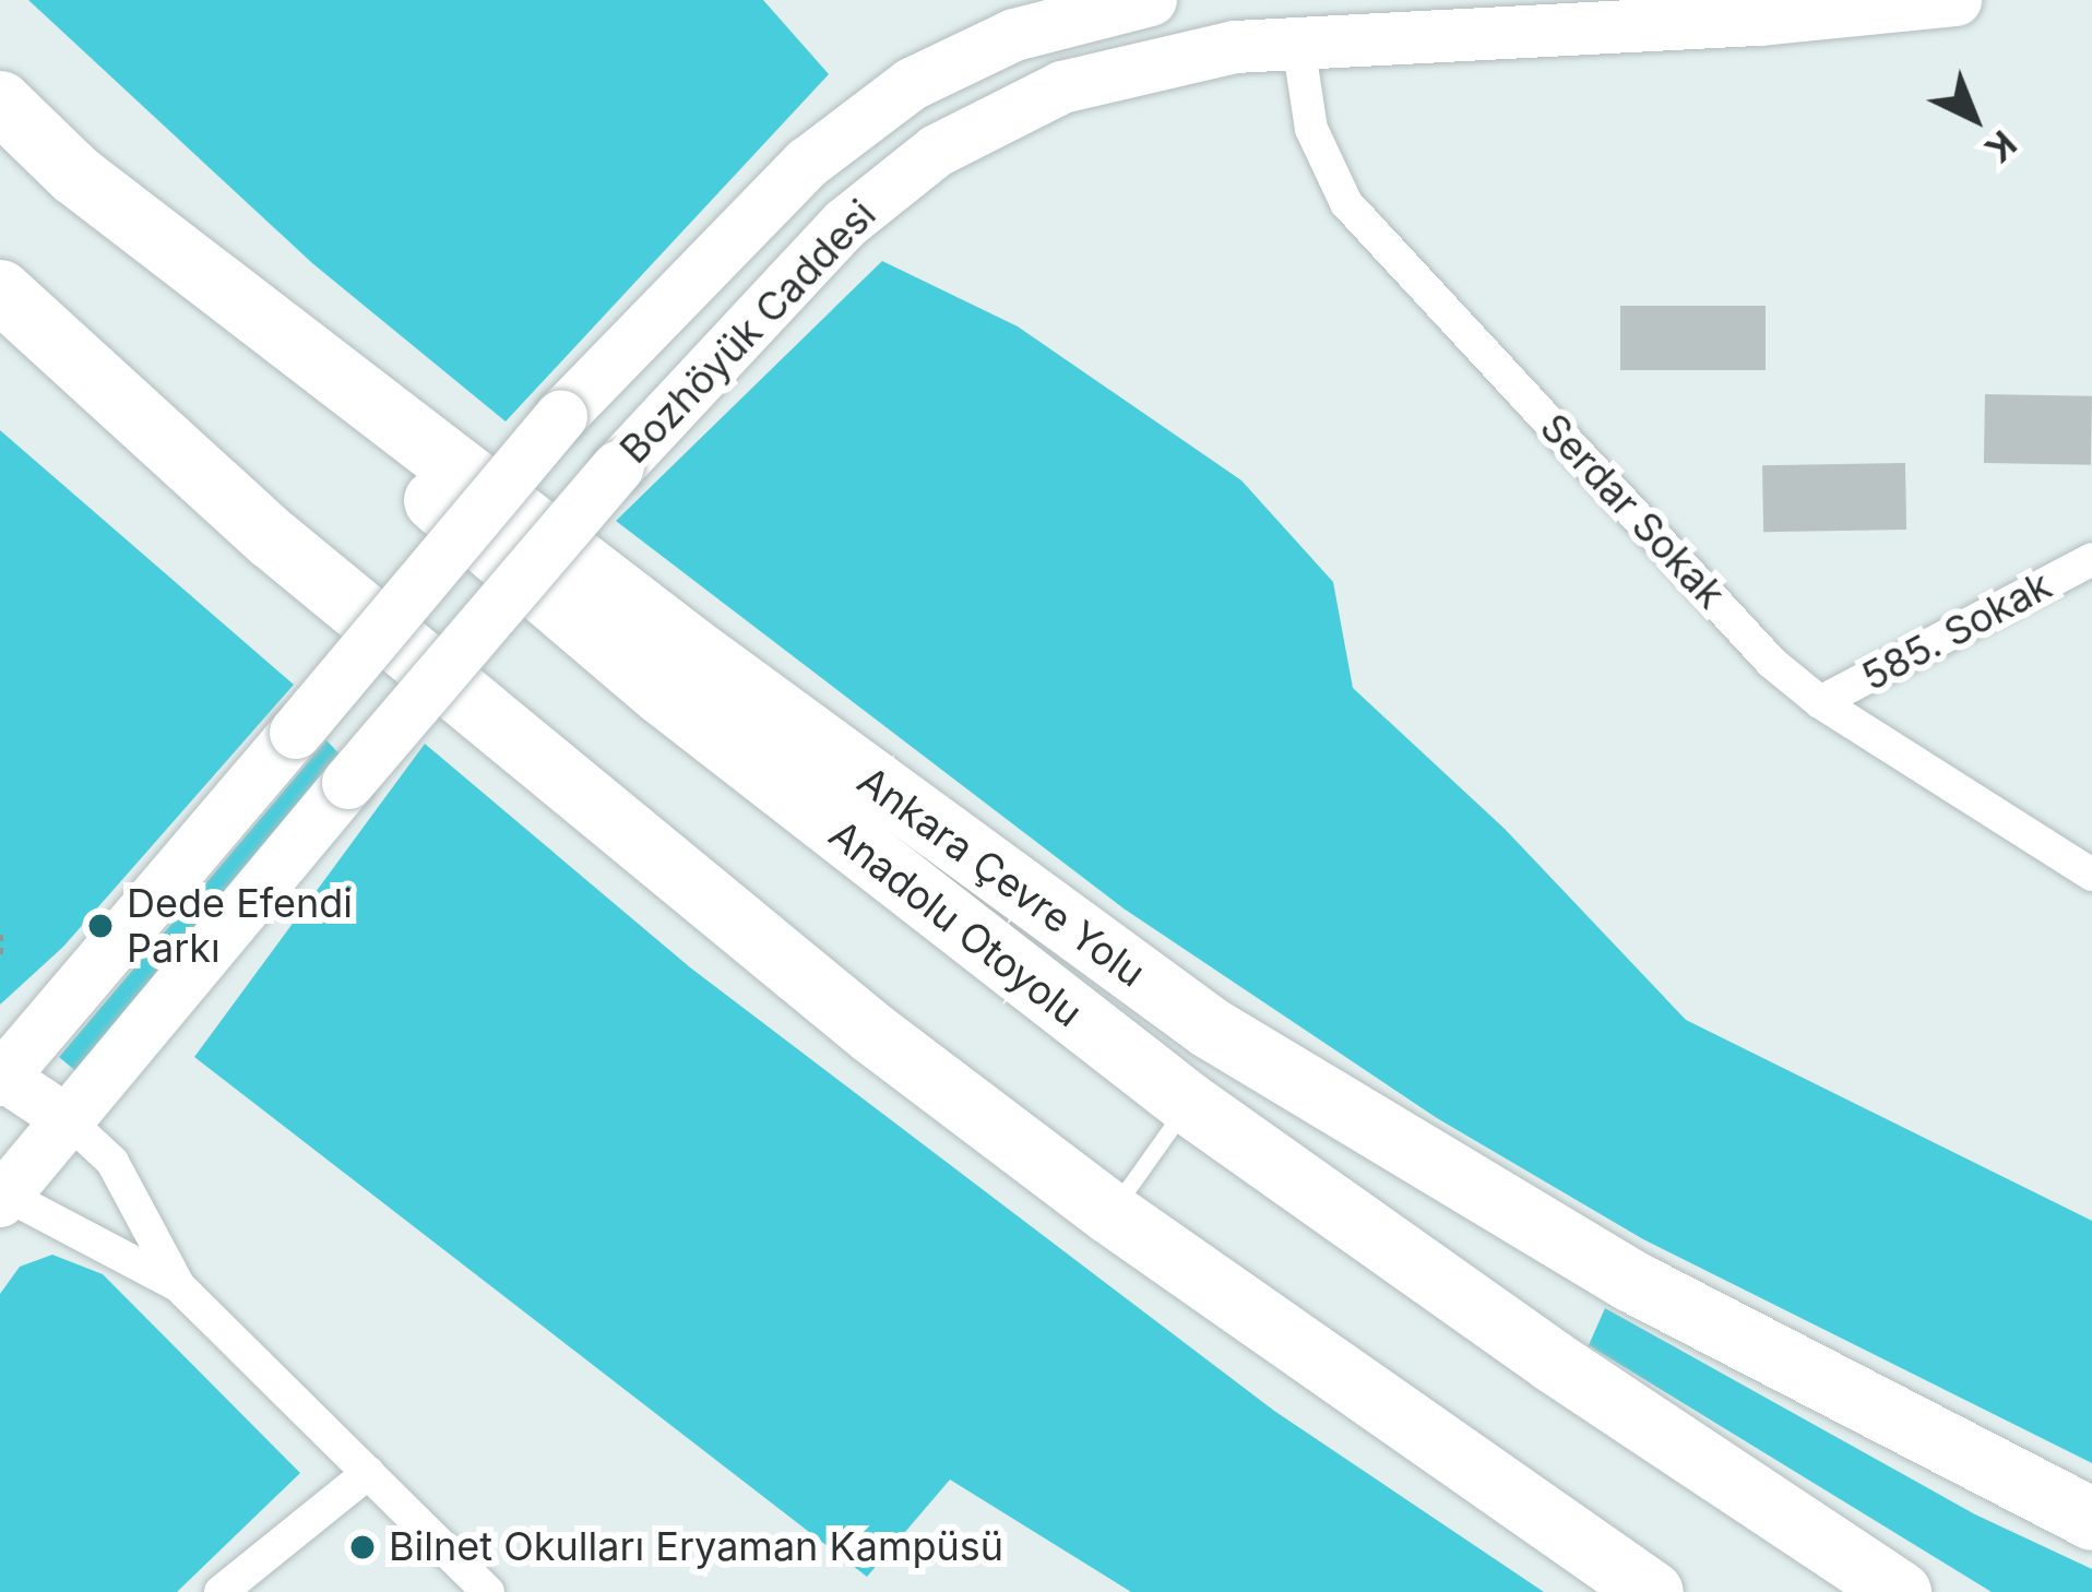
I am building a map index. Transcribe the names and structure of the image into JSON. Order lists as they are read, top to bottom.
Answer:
{
  "streets": {
    "highway": ["Ankara Çevre Yolu", "Anadolu Otoyolu"],
    "main road": ["Bozhöyük Caddesi"],
    "street": ["Serdar Sokak", "585. Sokak"]
  },
  "crossings": [
    ["Bozhöyük Caddesi", "Serdar Sokak"],
    ["Serdar Sokak", "585. Sokak"],
    ["Ankara Çevre Yolu", "Anadolu Otoyolu"]
  ],
  "places": ["Dede Efendi Parkı", "Bilnet Okulları Eryaman Kampüsü"],
  "north": "bottom right"
}
